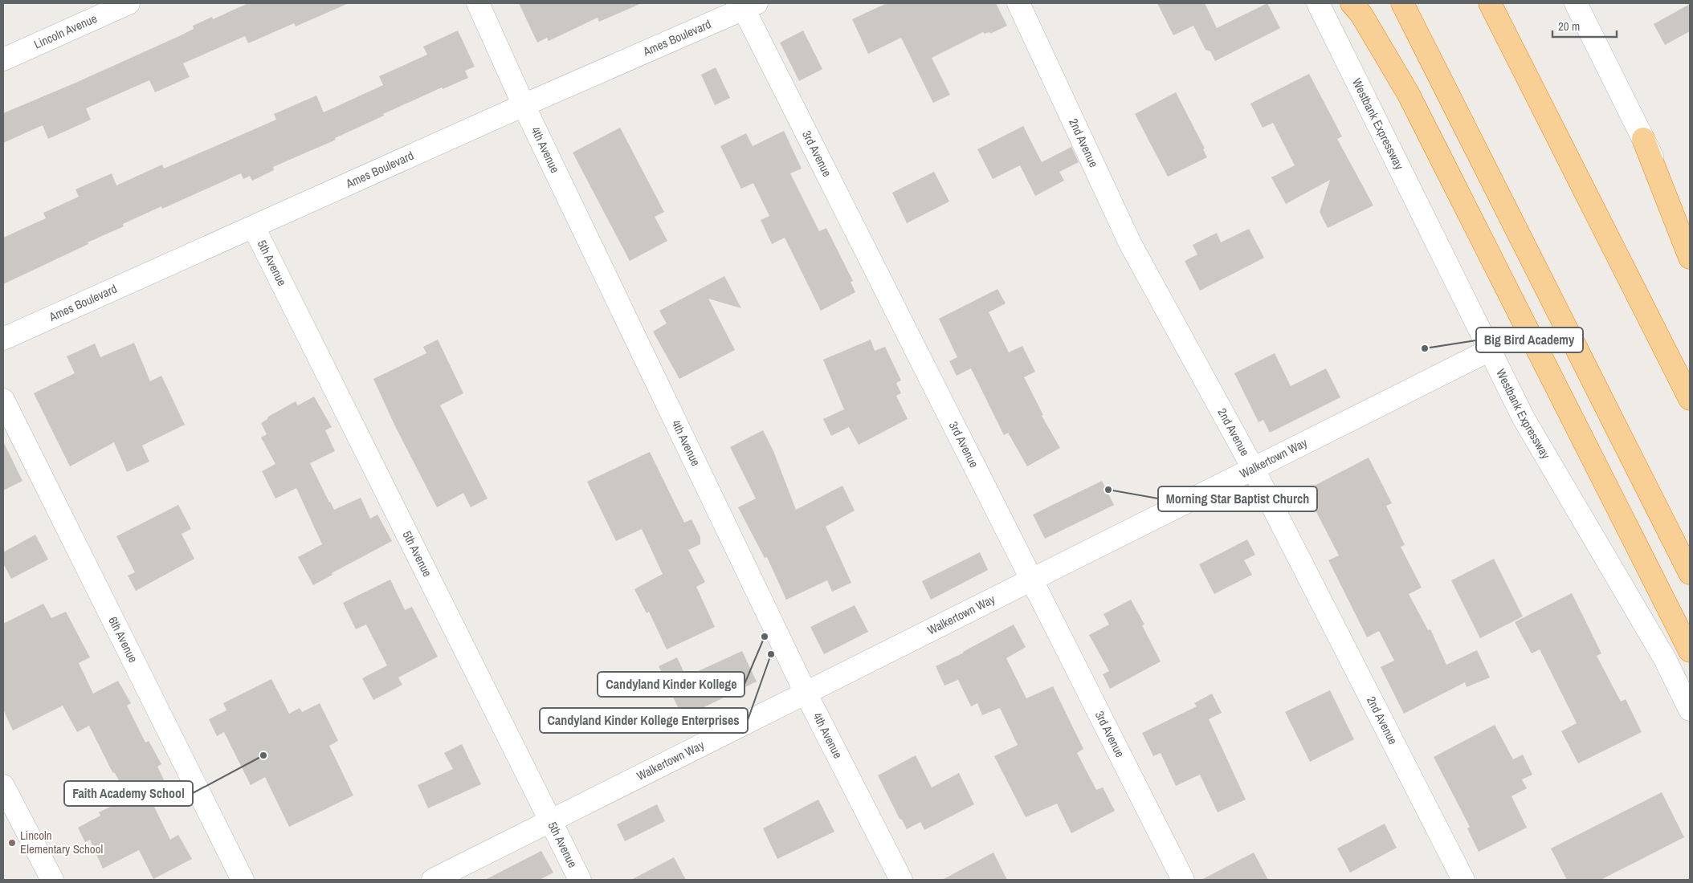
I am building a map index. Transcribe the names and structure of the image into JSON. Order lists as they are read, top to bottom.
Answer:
{
  "streets": {
    "street": [
      "Lincoln Avenue",
      "Ames Boulevard",
      "Westbank Expressway",
      "2nd Avenue",
      "4th Avenue",
      "3rd Avenue",
      "5th Avenue",
      "Walkertown Way",
      "6th Avenue"
    ]
  },
  "crossings": [
    ["Ames Boulevard", "4th Avenue"],
    ["Ames Boulevard", "3rd Avenue"],
    ["Ames Boulevard", "5th Avenue"],
    ["Westbank Expressway", "Walkertown Way"],
    ["2nd Avenue", "Walkertown Way"],
    ["4th Avenue", "Walkertown Way"],
    ["3rd Avenue", "Walkertown Way"],
    ["5th Avenue", "Walkertown Way"]
  ],
  "places": [
    "Big Bird Academy",
    "Morning Star Baptist Church",
    "Candyland Kinder Kollege",
    "Candyland Kinder Kollege Enterprises",
    "Faith Academy School",
    "Lincoln Elementary School"
  ],
  "scale_bar": "20 m"
}
